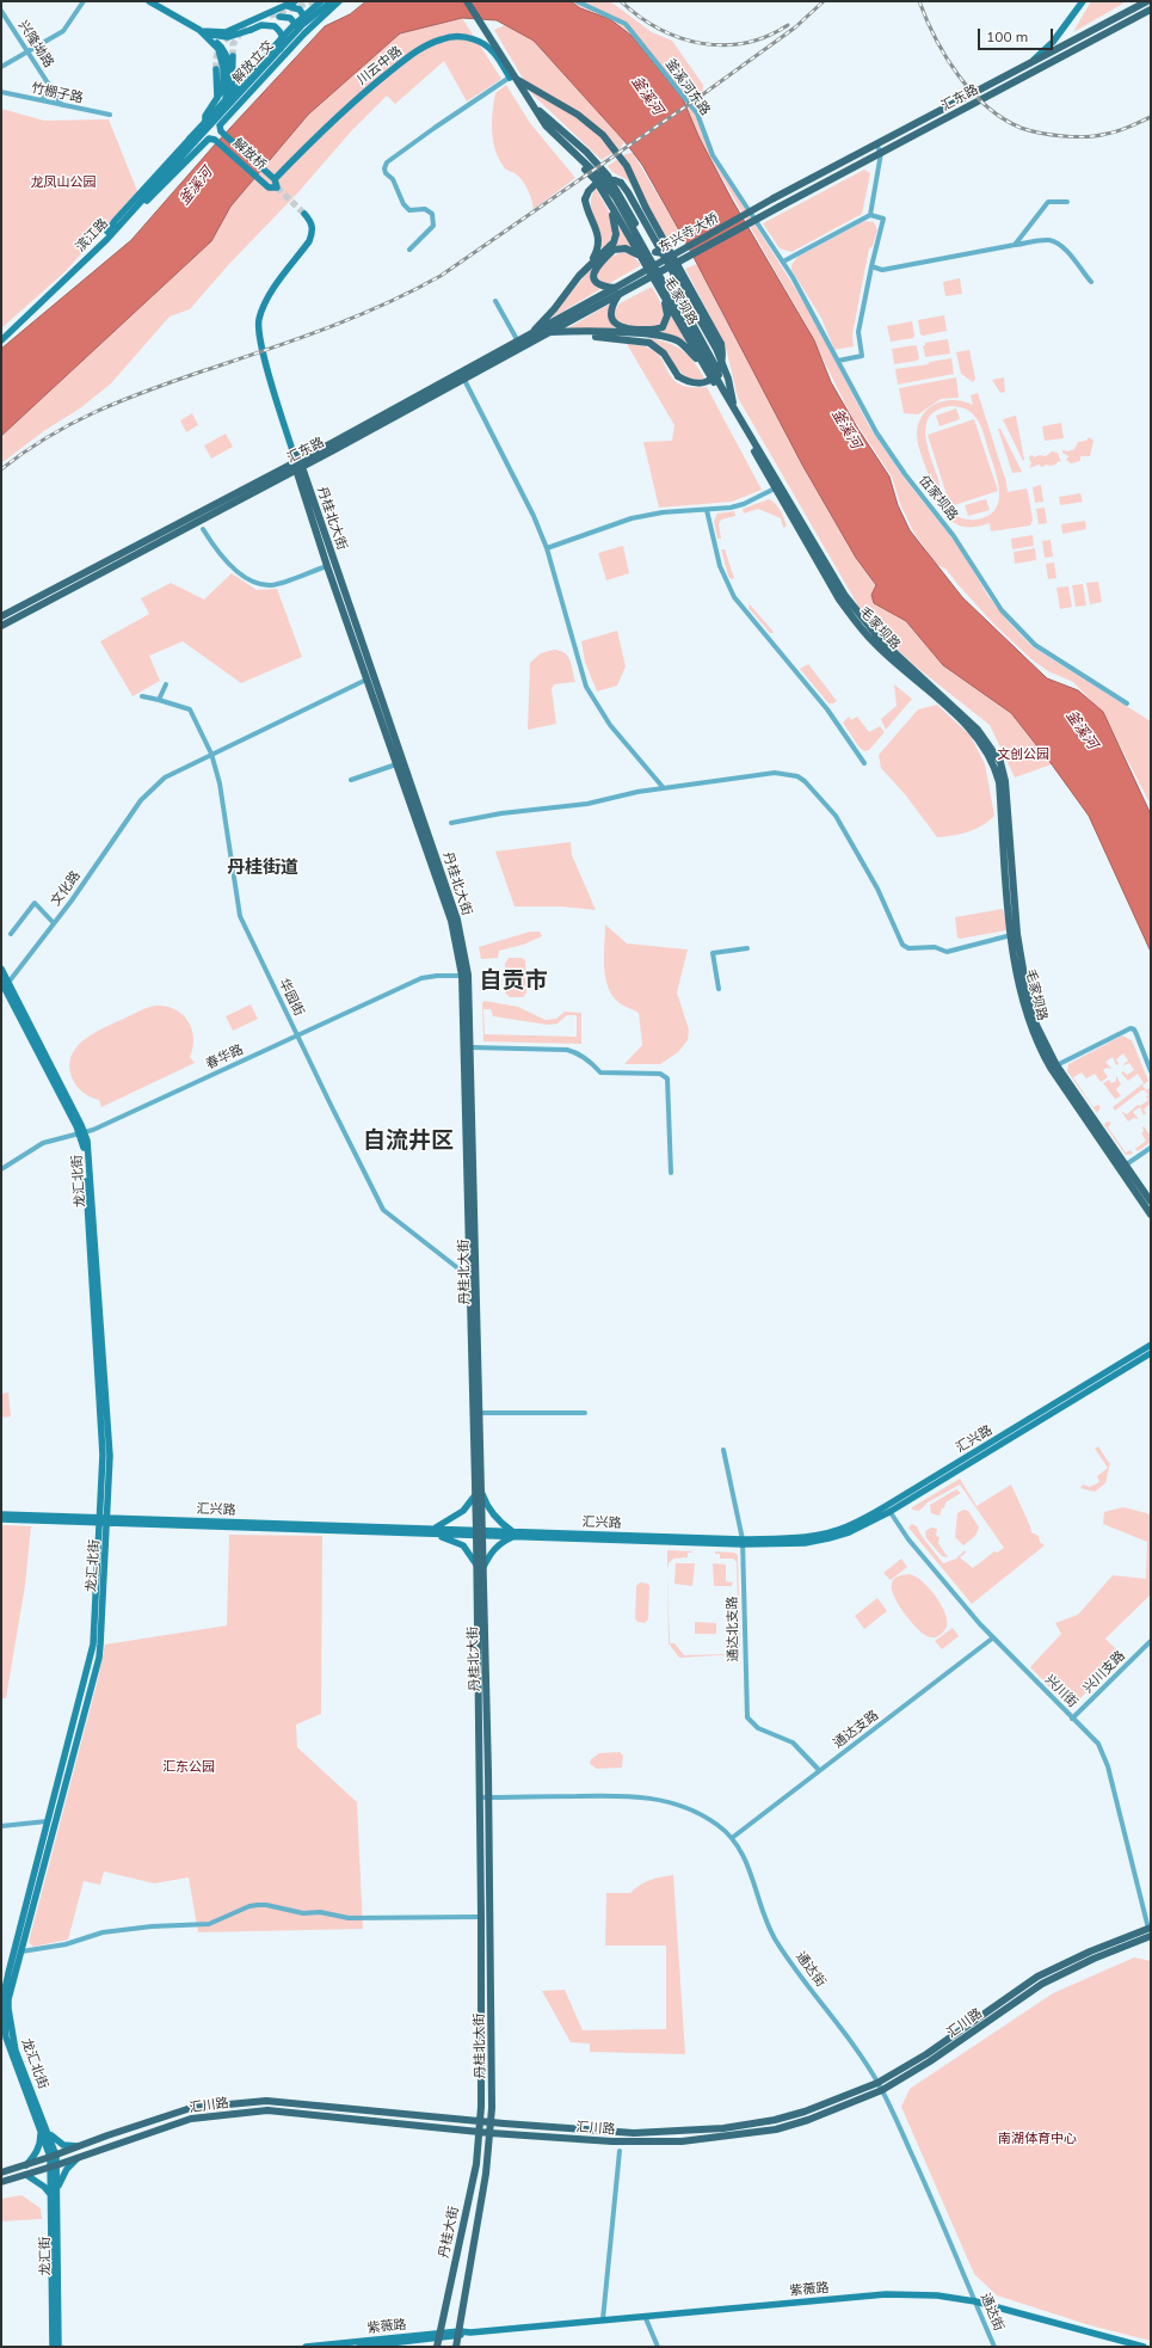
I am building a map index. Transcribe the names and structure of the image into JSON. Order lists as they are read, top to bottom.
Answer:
{
  "streets": {
    "main road": [
      "解放立交",
      "川云中路",
      "汇东路",
      "解放桥",
      "东兴寺大桥",
      "滨江路",
      "毛家坝路",
      "丹桂北大街",
      "龙汇北街",
      "汇兴路",
      "汇川路",
      "丹桂大街",
      "龙汇街",
      "紫薇路"
    ],
    "street": [
      "兴隆坳路",
      "釜溪河东路",
      "竹棚子路",
      "伍家坝路",
      "文化路",
      "华园街",
      "春华路",
      "通达北支路",
      "兴川支路",
      "兴川街",
      "通达支路",
      "通达街"
    ]
  },
  "crossings": [
    ["兴隆坳路", "竹棚子路"],
    ["解放立交", "滨江路"],
    ["川云中路", "解放桥"],
    ["川云中路", "毛家坝路"],
    ["釜溪河东路", "伍家坝路"],
    ["汇东路", "东兴寺大桥"],
    ["汇东路", "丹桂北大街"],
    ["丹桂北大街", "华园街"],
    ["丹桂北大街", "春华路"],
    ["丹桂北大街", "汇兴路"],
    ["丹桂北大街", "通达街"],
    ["丹桂北大街", "汇川路"],
    ["丹桂北大街", "丹桂大街"],
    ["丹桂北大街", "紫薇路"],
    ["文化路", "华园街"],
    ["文化路", "龙汇北街"],
    ["华园街", "春华路"],
    ["春华路", "龙汇北街"],
    ["龙汇北街", "汇川路"],
    ["龙汇北街", "龙汇街"],
    ["汇兴路", "通达北支路"],
    ["汇兴路", "兴川街"],
    ["通达北支路", "通达支路"],
    ["兴川支路", "兴川街"],
    ["兴川街", "通达支路"],
    ["兴川街", "汇川路"],
    ["通达支路", "通达街"],
    ["通达街", "汇川路"],
    ["通达街", "紫薇路"],
    ["汇川路", "丹桂大街"],
    ["汇川路", "龙汇街"],
    ["丹桂大街", "紫薇路"]
  ],
  "districts": ["丹桂街道", "自贡市", "自流井区"],
  "water": ["釜溪河"],
  "parks": [
    "龙凤山公园",
    "文创公园",
    "汇东公园",
    "南湖体育中心"
  ],
  "scale_bar": "100 m"
}
